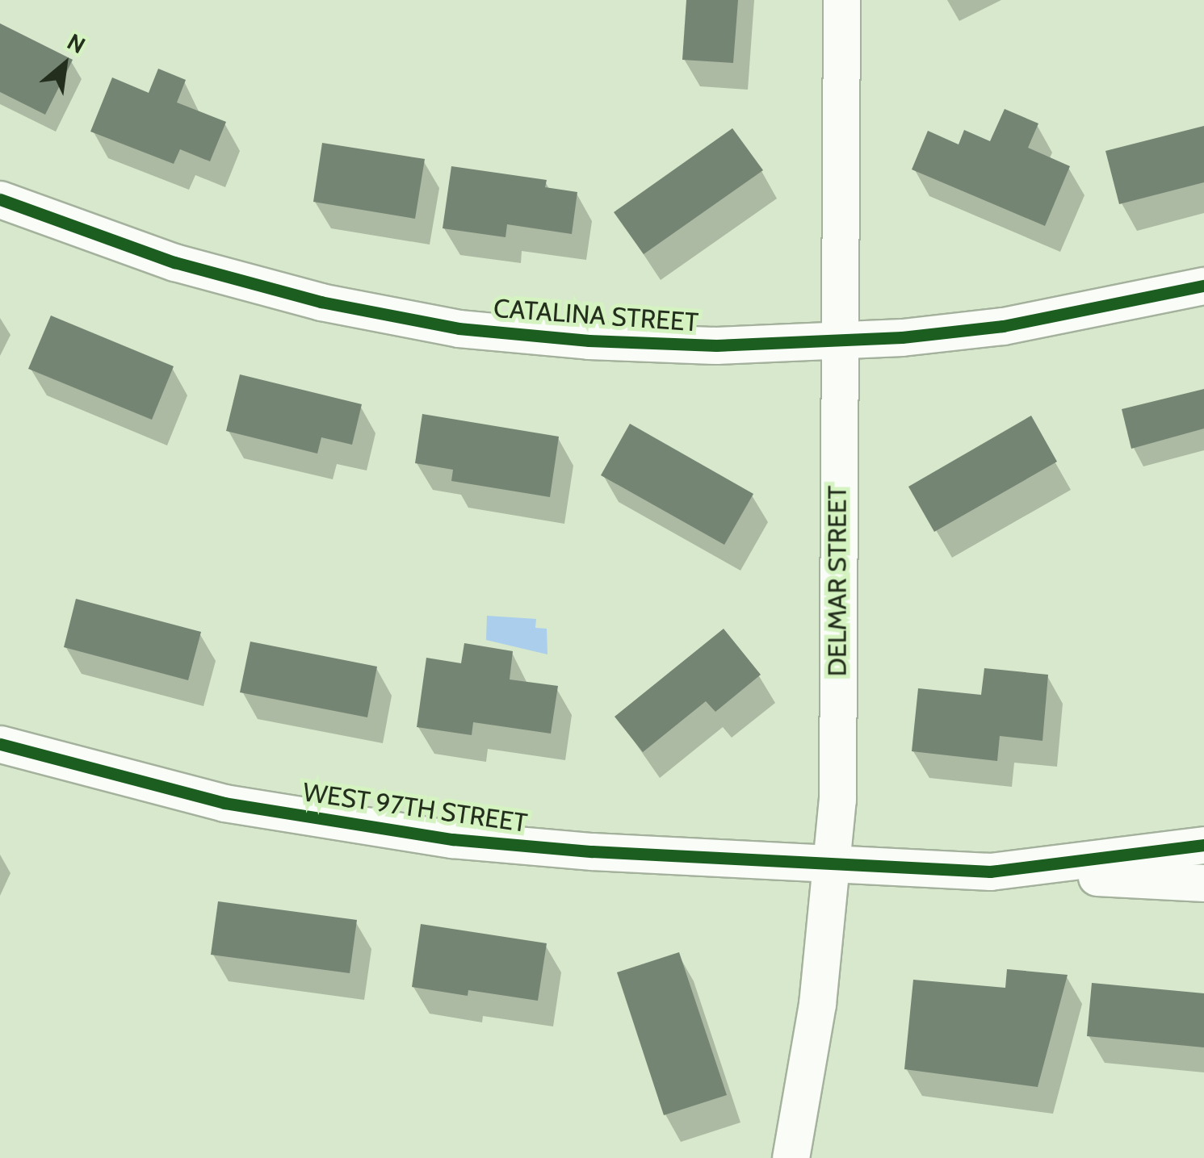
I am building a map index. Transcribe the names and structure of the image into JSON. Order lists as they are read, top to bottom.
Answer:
{
  "streets": {
    "street": ["CATALINA STREET", "DELMAR STREET", "WEST 97TH STREET"]
  },
  "crossings": [
    ["CATALINA STREET", "DELMAR STREET"],
    ["DELMAR STREET", "WEST 97TH STREET"]
  ],
  "north": "top right"
}
